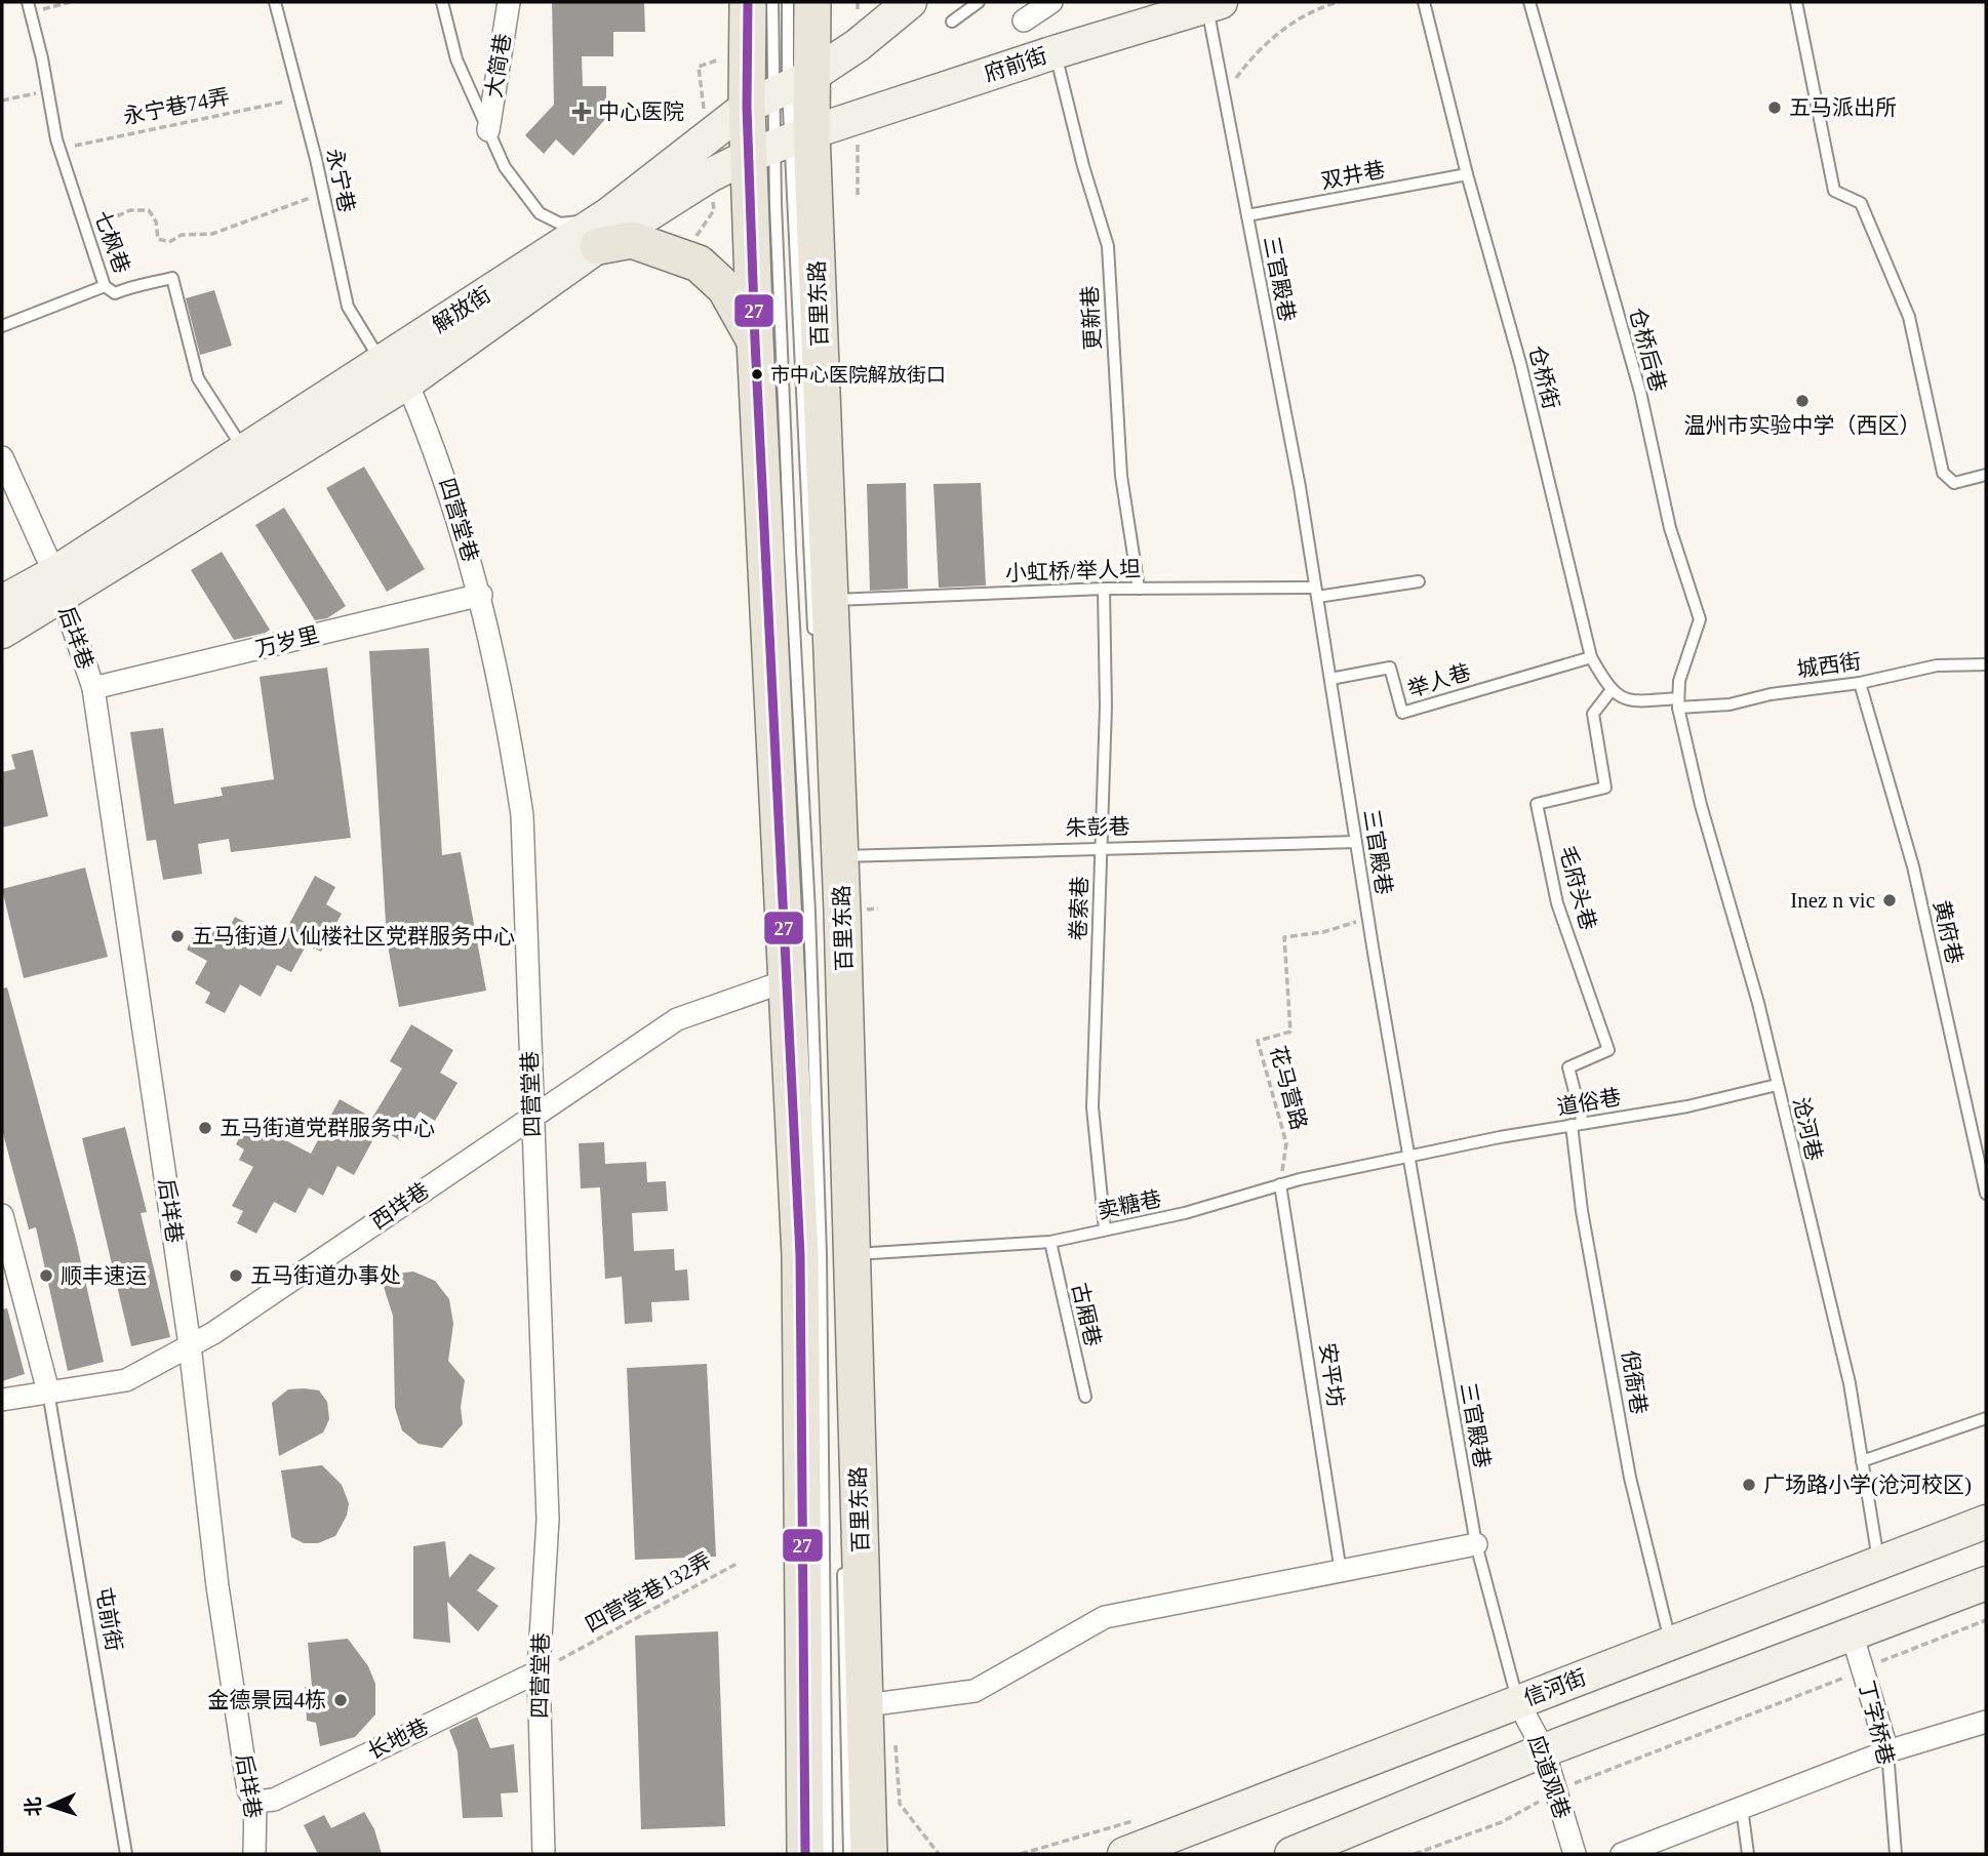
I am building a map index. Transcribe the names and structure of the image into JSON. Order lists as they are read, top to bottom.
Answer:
{
  "streets": {
    "main road": [
      "府前街",
      "百里东路",
      "解放街",
      "信河街"
    ],
    "street": [
      "大简巷",
      "四营堂巷",
      "后垟巷",
      "万岁里",
      "西垟巷",
      "丁字桥巷",
      "长地巷",
      "应道观巷"
    ],
    "lane": [
      "双井巷",
      "永宁巷",
      "七枫巷",
      "三官殿巷",
      "更新巷",
      "仓桥后巷",
      "仓桥街",
      "小虹桥/举人坦",
      "城西街",
      "举人巷",
      "朱彭巷",
      "毛府头巷",
      "卷索巷",
      "黄府巷",
      "道俗巷",
      "沧河巷",
      "卖糖巷",
      "古厢巷",
      "安平坊",
      "倪衙巷",
      "屯前街"
    ],
    "path": ["永宁巷74弄", "花马营路", "四营堂巷132弄"]
  },
  "crossings": [
    ["府前街", "三官殿巷"],
    ["府前街", "百里东路"],
    ["府前街", "解放街"],
    ["府前街", "更新巷"],
    ["永宁巷74弄", "永宁巷"],
    ["永宁巷74弄", "七枫巷"],
    ["双井巷", "三官殿巷"],
    ["双井巷", "仓桥街"],
    ["永宁巷", "解放街"],
    ["永宁巷", "四营堂巷"],
    ["七枫巷", "解放街"],
    ["三官殿巷", "小虹桥/举人坦"],
    ["三官殿巷", "举人巷"],
    ["三官殿巷", "朱彭巷"],
    ["三官殿巷", "花马营路"],
    ["三官殿巷", "道俗巷"],
    ["三官殿巷", "卖糖巷"],
    ["三官殿巷", "信河街"],
    ["三官殿巷", "应道观巷"],
    ["百里东路", "解放街"],
    ["百里东路", "小虹桥/举人坦"],
    ["百里东路", "朱彭巷"],
    ["百里东路", "卖糖巷"],
    ["百里东路", "西垟巷"],
    ["解放街", "四营堂巷"],
    ["解放街", "后垟巷"],
    ["更新巷", "小虹桥/举人坦"],
    ["仓桥后巷", "城西街"],
    ["仓桥后巷", "沧河巷"],
    ["仓桥街", "举人巷"],
    ["仓桥街", "毛府头巷"],
    ["四营堂巷", "万岁里"],
    ["四营堂巷", "西垟巷"],
    ["四营堂巷", "四营堂巷132弄"],
    ["四营堂巷", "长地巷"],
    ["小虹桥/举人坦", "卷索巷"],
    ["后垟巷", "万岁里"],
    ["后垟巷", "西垟巷"],
    ["后垟巷", "长地巷"],
    ["城西街", "黄府巷"],
    ["城西街", "沧河巷"],
    ["朱彭巷", "卷索巷"],
    ["毛府头巷", "道俗巷"],
    ["毛府头巷", "倪衙巷"],
    ["卷索巷", "卖糖巷"],
    ["花马营路", "卖糖巷"],
    ["花马营路", "安平坊"],
    ["道俗巷", "沧河巷"],
    ["道俗巷", "卖糖巷"],
    ["道俗巷", "倪衙巷"],
    ["沧河巷", "信河街"],
    ["卖糖巷", "古厢巷"],
    ["卖糖巷", "安平坊"],
    ["西垟巷", "屯前街"],
    ["倪衙巷", "信河街"],
    ["四营堂巷132弄", "长地巷"],
    ["信河街", "应道观巷"]
  ],
  "places": {
    "other": [
      "五马派出所",
      "市中心医院解放街口",
      "温州市实验中学（西区）",
      "Inez n vic",
      "五马街道八仙楼社区党群服务中心",
      "五马街道党群服务中心",
      "顺丰速运",
      "五马街道办事处",
      "广场路小学(沧河校区)",
      "金德景园4栋"
    ],
    "health": ["中心医院"]
  },
  "lines": ["transit line 27"],
  "north": "left"
}
